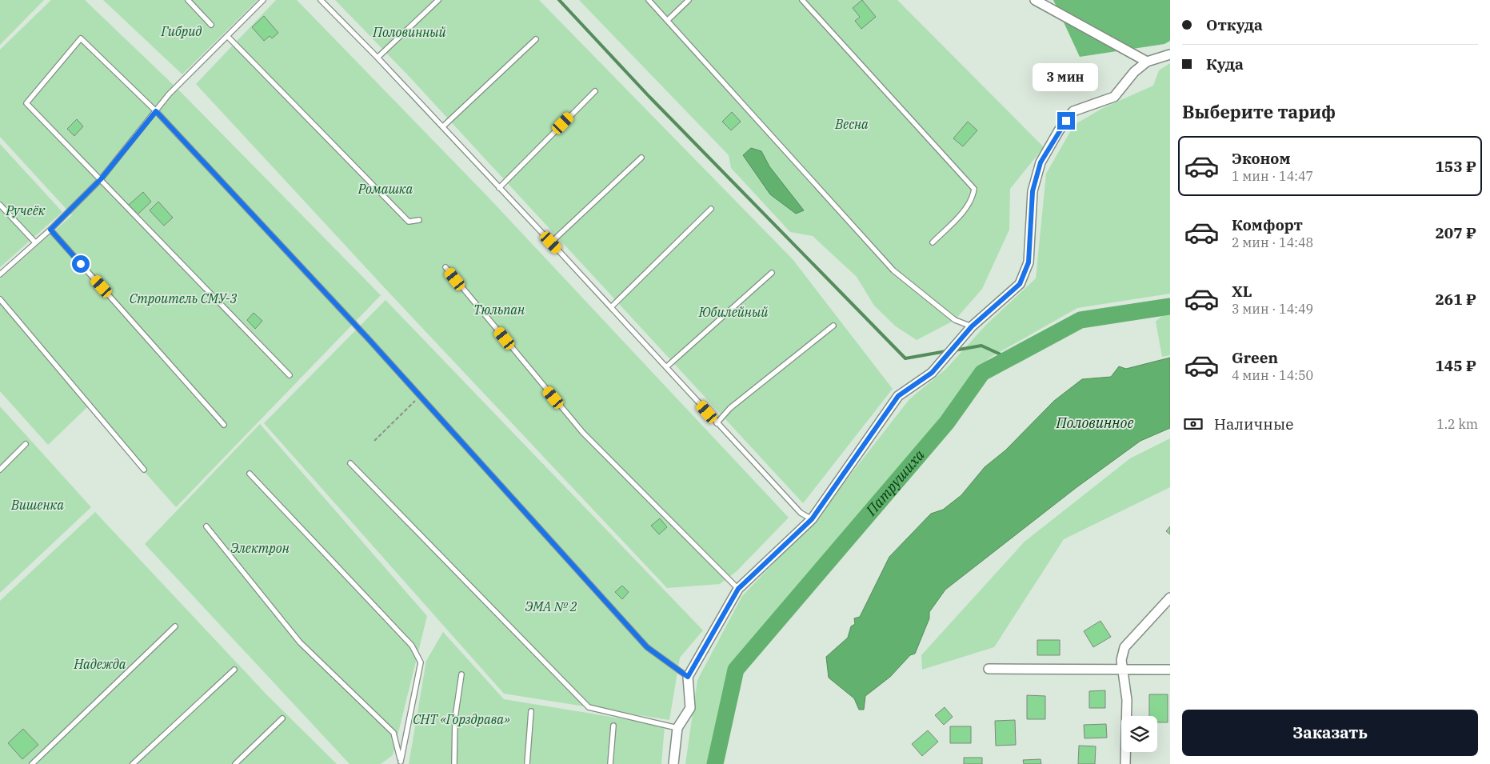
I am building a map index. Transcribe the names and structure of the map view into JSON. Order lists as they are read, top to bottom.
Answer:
{
  "water": ["Половинное", "Патрушиха"],
  "parks": [
    "Гибрид",
    "Половинный",
    "Весна",
    "Ромашка",
    "Ручеёк",
    "Строитель СМУ-3",
    "Тюльпан",
    "Юбилейный",
    "Вишенка",
    "Электрон",
    "ЭМА № 2",
    "Надежда",
    "СНТ «Горздрава»"
  ],
  "page": {
    "banner": ["Откуда", "Куда"],
    "bubble": "3 мин",
    "heading": "Выберите тариф",
    "list": [
      {
        "name": "Эконом",
        "note": "1 мин · 14:47",
        "value": "153 ₽"
      },
      {
        "name": "Комфорт",
        "note": "2 мин · 14:48",
        "value": "207 ₽"
      },
      {
        "name": "XL",
        "note": "3 мин · 14:49",
        "value": "261 ₽"
      },
      {
        "name": "Green",
        "note": "4 мин · 14:50",
        "value": "145 ₽"
      }
    ],
    "pay": ["Наличные", "1.2 km"],
    "buttons": "Заказать"
  }
}
